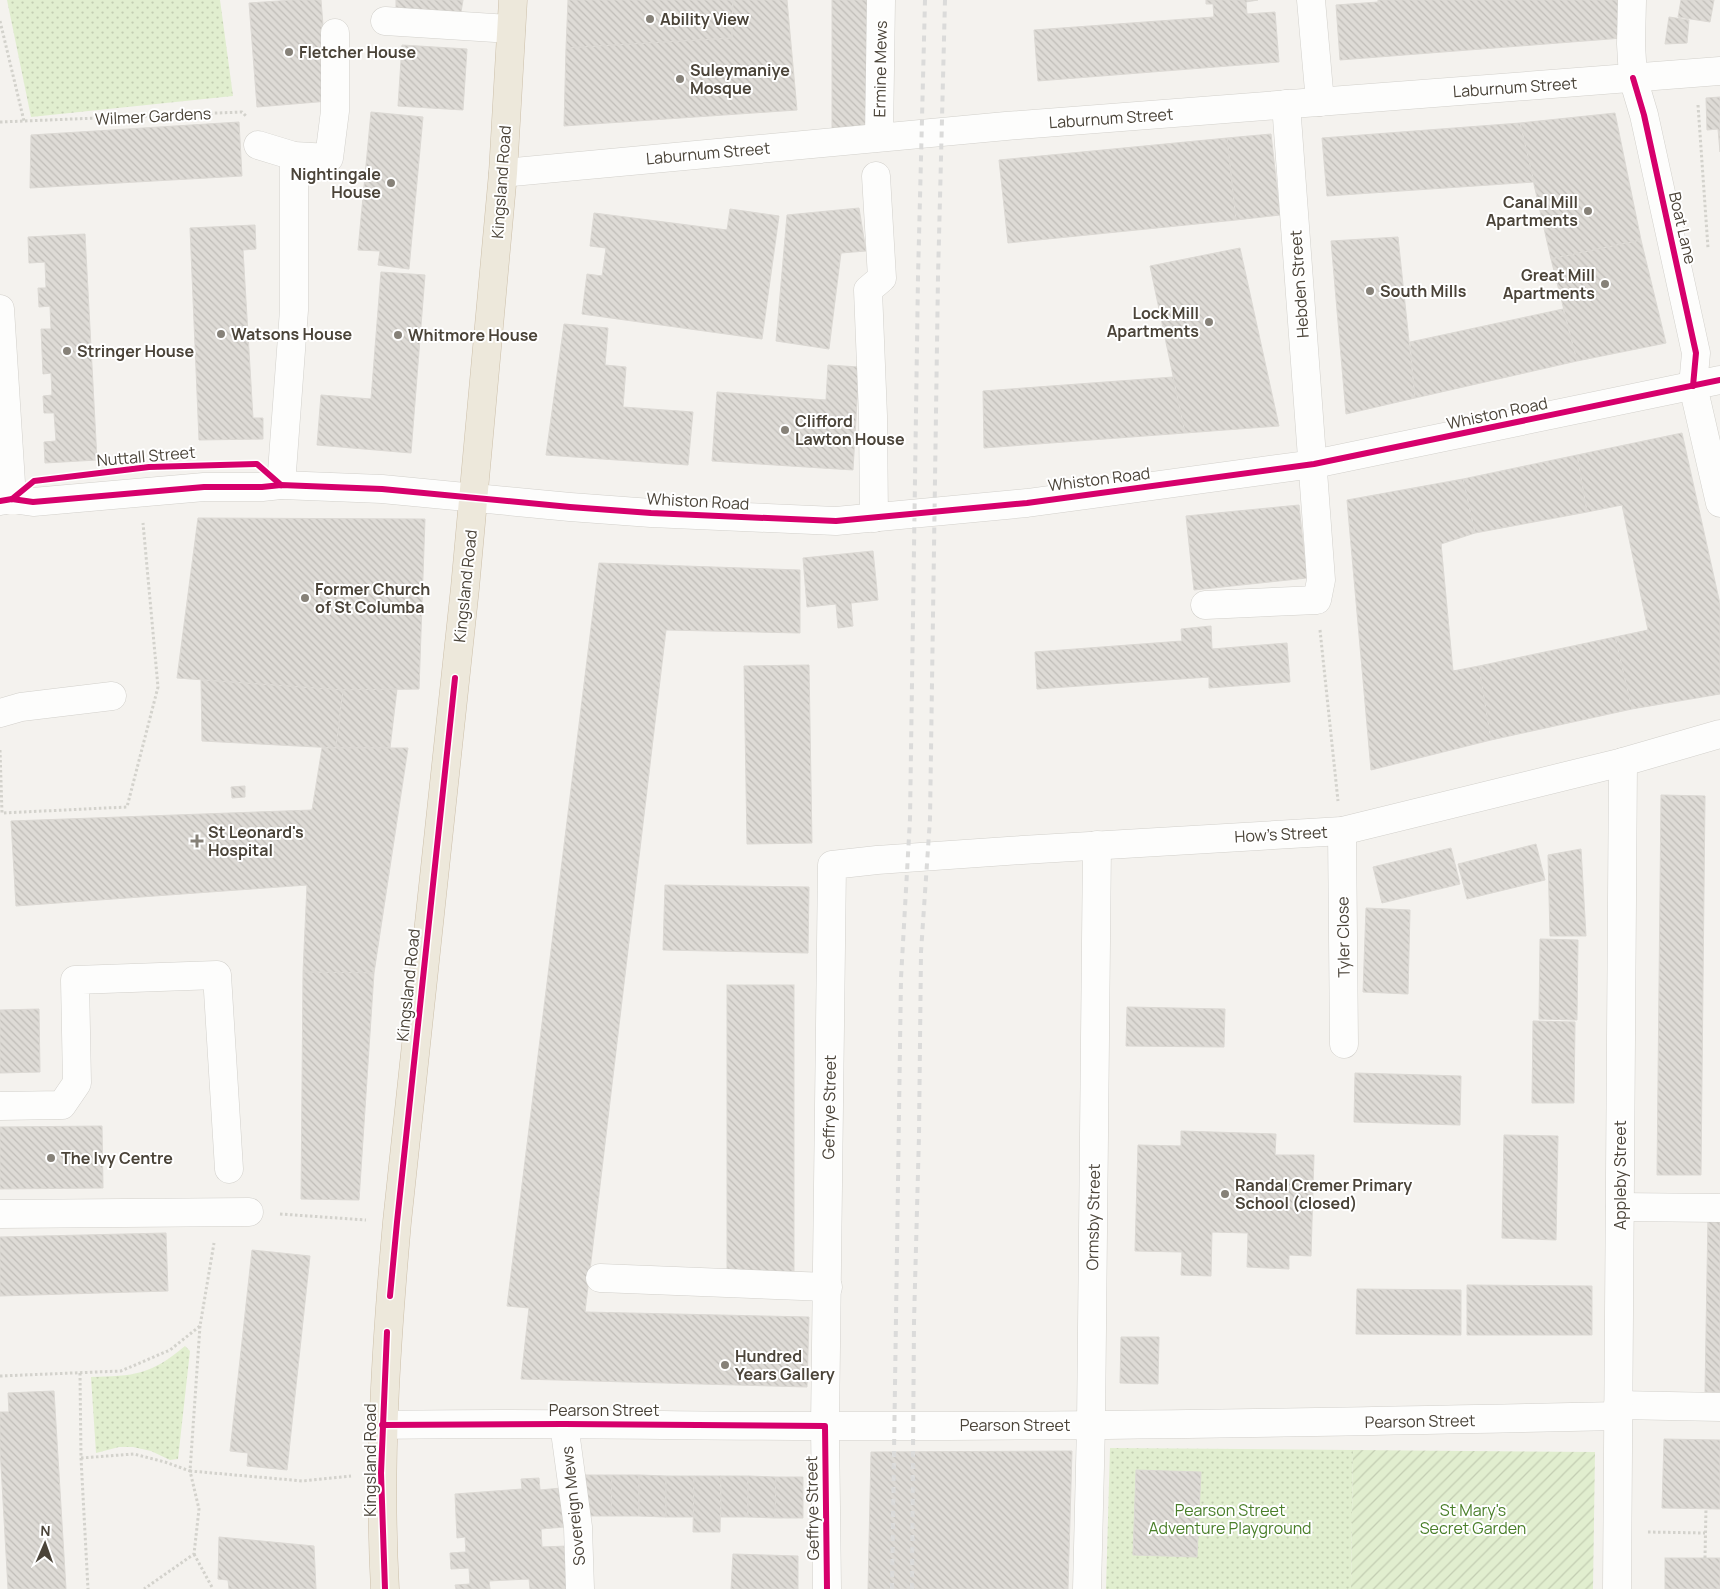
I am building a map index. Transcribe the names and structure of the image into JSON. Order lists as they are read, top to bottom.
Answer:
{
  "streets": {
    "highway": ["Kingsland Road"],
    "street": [
      "Ermine Mews",
      "Laburnum Street",
      "Boat Lane",
      "Hebden Street",
      "Whiston Road",
      "How's Street",
      "Tyler Close",
      "Geffrye Street",
      "Appleby Street",
      "Ormsby Street",
      "Pearson Street",
      "Sovereign Mews"
    ],
    "path": ["Wilmer Gardens"],
    "cycle path": ["Nuttall Street"]
  },
  "crossings": [
    ["Ermine Mews", "Laburnum Street"],
    ["Laburnum Street", "Kingsland Road"],
    ["Laburnum Street", "Boat Lane"],
    ["Laburnum Street", "Hebden Street"],
    ["Kingsland Road", "Whiston Road"],
    ["Kingsland Road", "Pearson Street"],
    ["Boat Lane", "Whiston Road"],
    ["Hebden Street", "Whiston Road"],
    ["How's Street", "Tyler Close"],
    ["How's Street", "Geffrye Street"],
    ["How's Street", "Appleby Street"],
    ["How's Street", "Ormsby Street"],
    ["Geffrye Street", "Pearson Street"],
    ["Appleby Street", "Pearson Street"],
    ["Ormsby Street", "Pearson Street"],
    ["Pearson Street", "Sovereign Mews"]
  ],
  "parks": ["Pearson Street Adventure Playground", "St Mary's Secret Garden"],
  "places": {
    "other": [
      "Ability View",
      "Fletcher House",
      "Suleymaniye Mosque",
      "Nightingale House",
      "Canal Mill Apartments",
      "Great Mill Apartments",
      "South Mills",
      "Lock Mill Apartments",
      "Watsons House",
      "Whitmore House",
      "Stringer House",
      "Clifford Lawton House",
      "Former Church of St Columba",
      "The Ivy Centre",
      "Randal Cremer Primary School (closed)",
      "Hundred Years Gallery"
    ],
    "health": ["St Leonard's Hospital"]
  },
  "north": "top"
}
